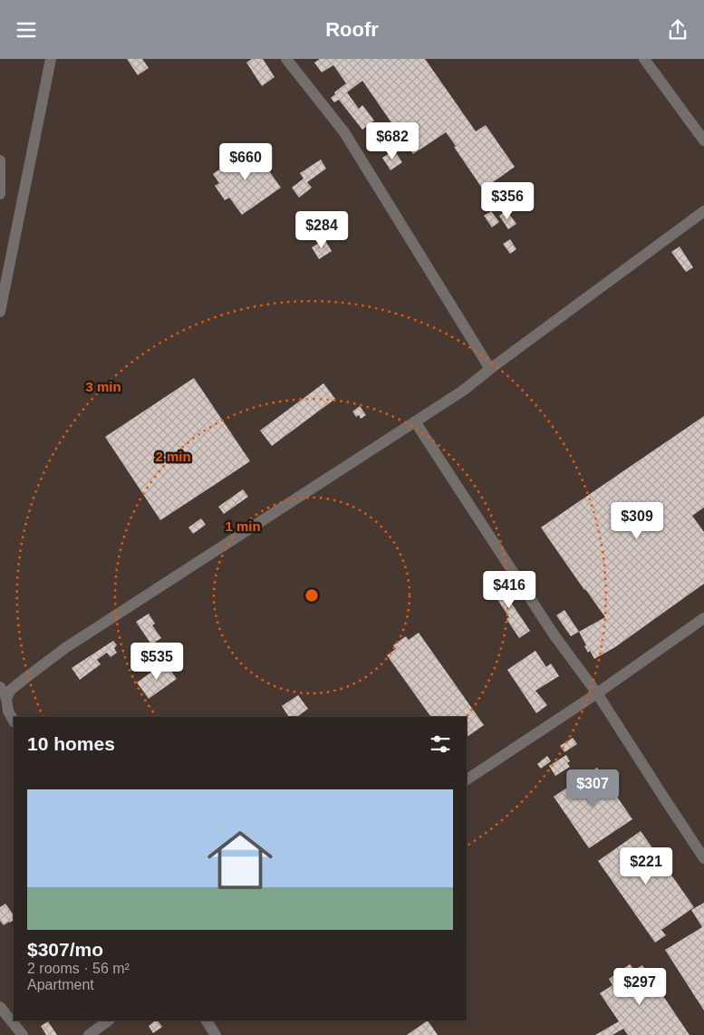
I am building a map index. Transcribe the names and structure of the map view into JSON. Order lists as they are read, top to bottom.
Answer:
{
  "page": {
    "header": "Roofr",
    "price": [
      "$682",
      "$660",
      "$356",
      "$284",
      "$309",
      "$416",
      "$535",
      "$307",
      "$221",
      "$297"
    ],
    "heading": "10 homes",
    "list": [
      {
        "name": "$307/mo",
        "note": "2 rooms · 56 m² · Apartment"
      }
    ]
  },
  "rings": ["3 min", "2 min", "1 min"]
}
